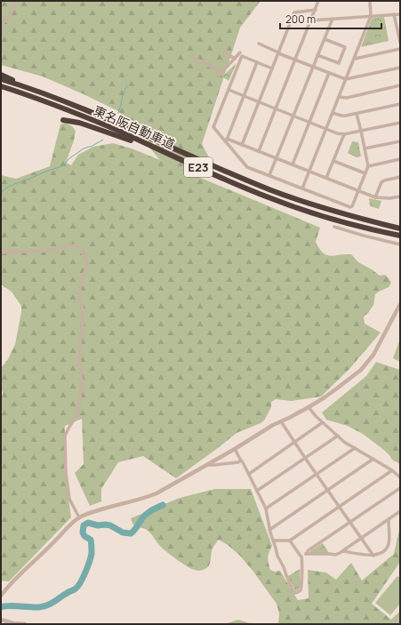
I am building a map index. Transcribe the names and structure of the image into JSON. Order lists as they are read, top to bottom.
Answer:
{
  "streets": {
    "highway": ["東名阪自動車道", "E23"]
  },
  "scale_bar": "200 m"
}
